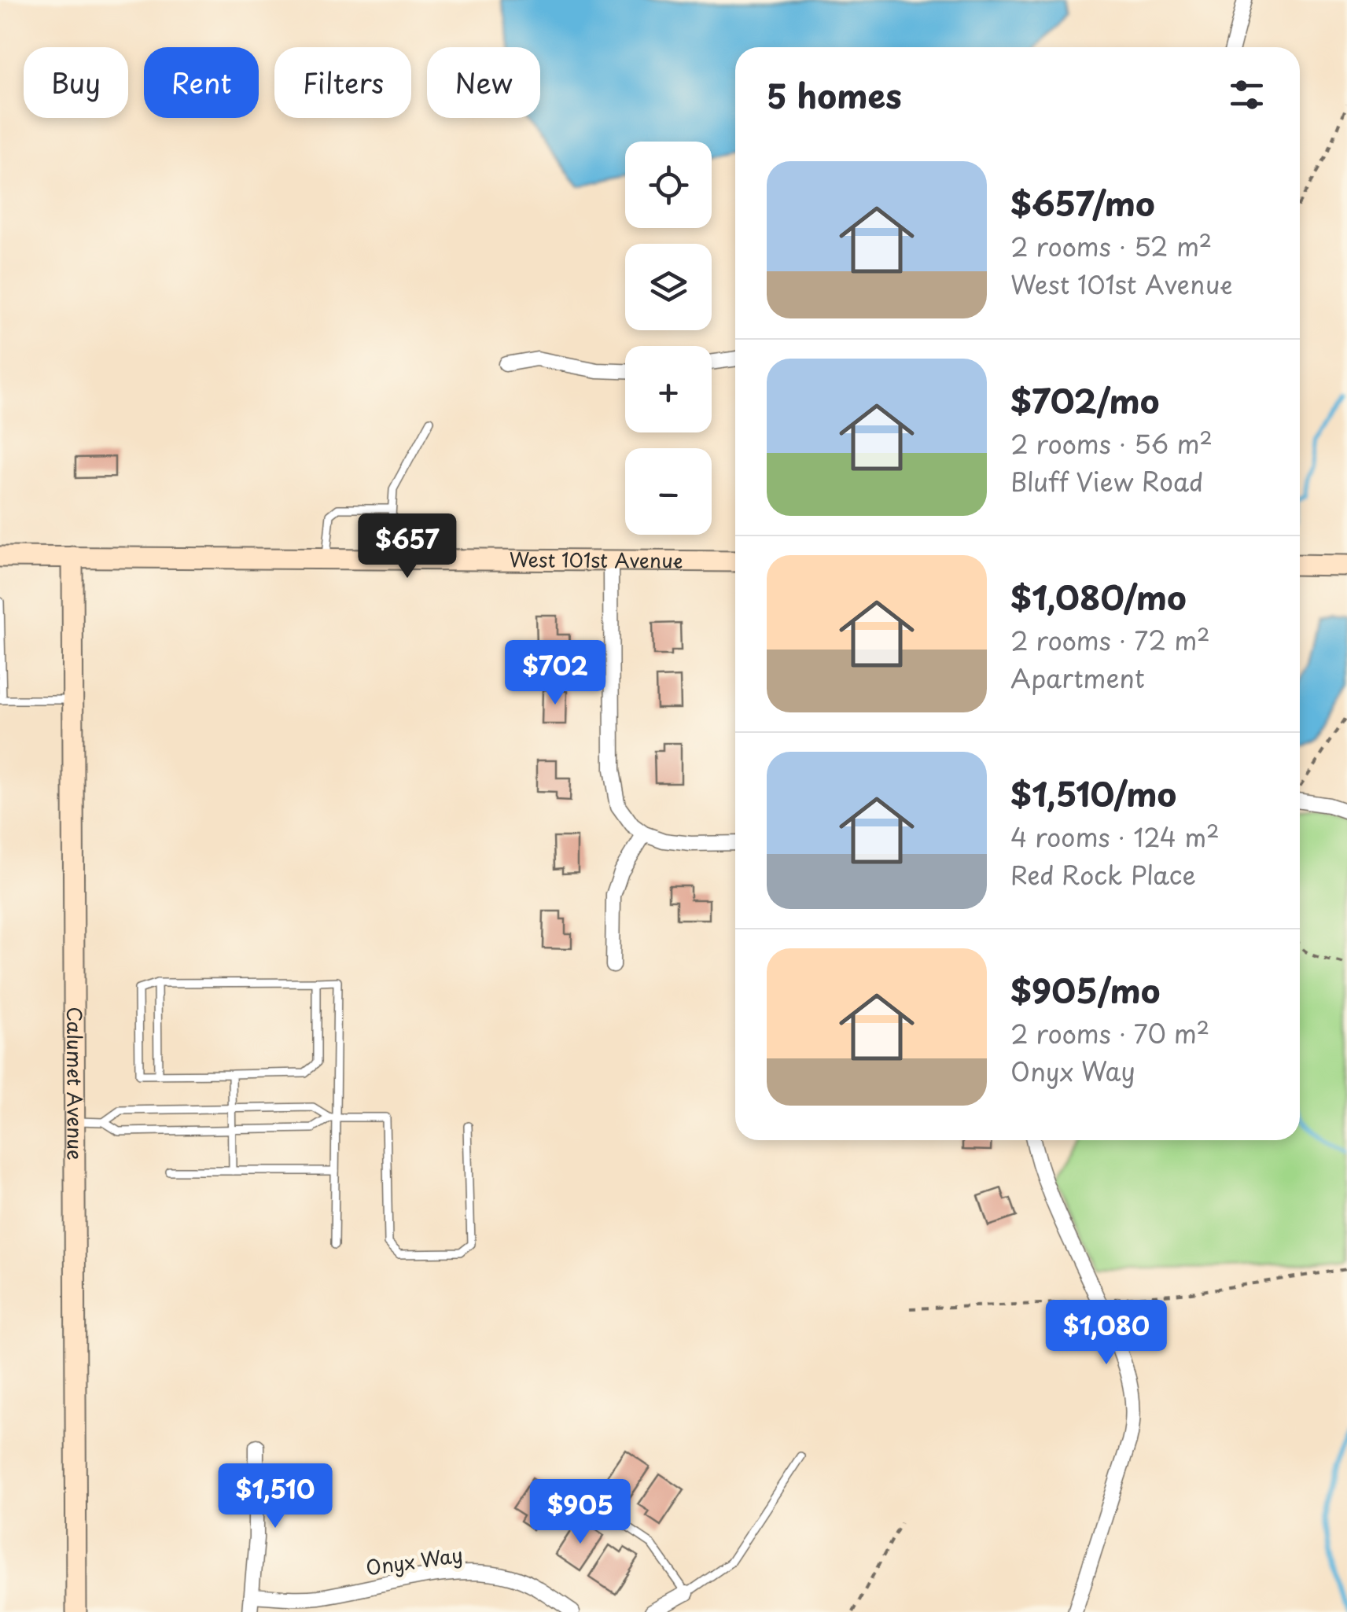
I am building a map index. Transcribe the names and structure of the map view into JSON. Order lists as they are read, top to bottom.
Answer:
{
  "streets": {
    "street": ["West 101st Avenue", "Calumet Avenue", "Onyx Way"]
  },
  "crossings": [
    ["West 101st Avenue", "Calumet Avenue"]
  ],
  "page": {
    "chip": [
      "Buy",
      "Rent",
      "Filters",
      "New"
    ],
    "heading": "5 homes",
    "map_buttons": ["+", "−"],
    "list": [
      {
        "name": "$657/mo",
        "note": "2 rooms · 52 m² · West 101st Avenue"
      },
      {
        "name": "$702/mo",
        "note": "2 rooms · 56 m² · Bluff View Road"
      },
      {
        "name": "$1,080/mo",
        "note": "2 rooms · 72 m² · Apartment"
      },
      {
        "name": "$1,510/mo",
        "note": "4 rooms · 124 m² · Red Rock Place"
      },
      {
        "name": "$905/mo",
        "note": "2 rooms · 70 m² · Onyx Way"
      }
    ],
    "price": [
      "$657",
      "$702",
      "$1,080",
      "$1,510",
      "$905"
    ]
  }
}
